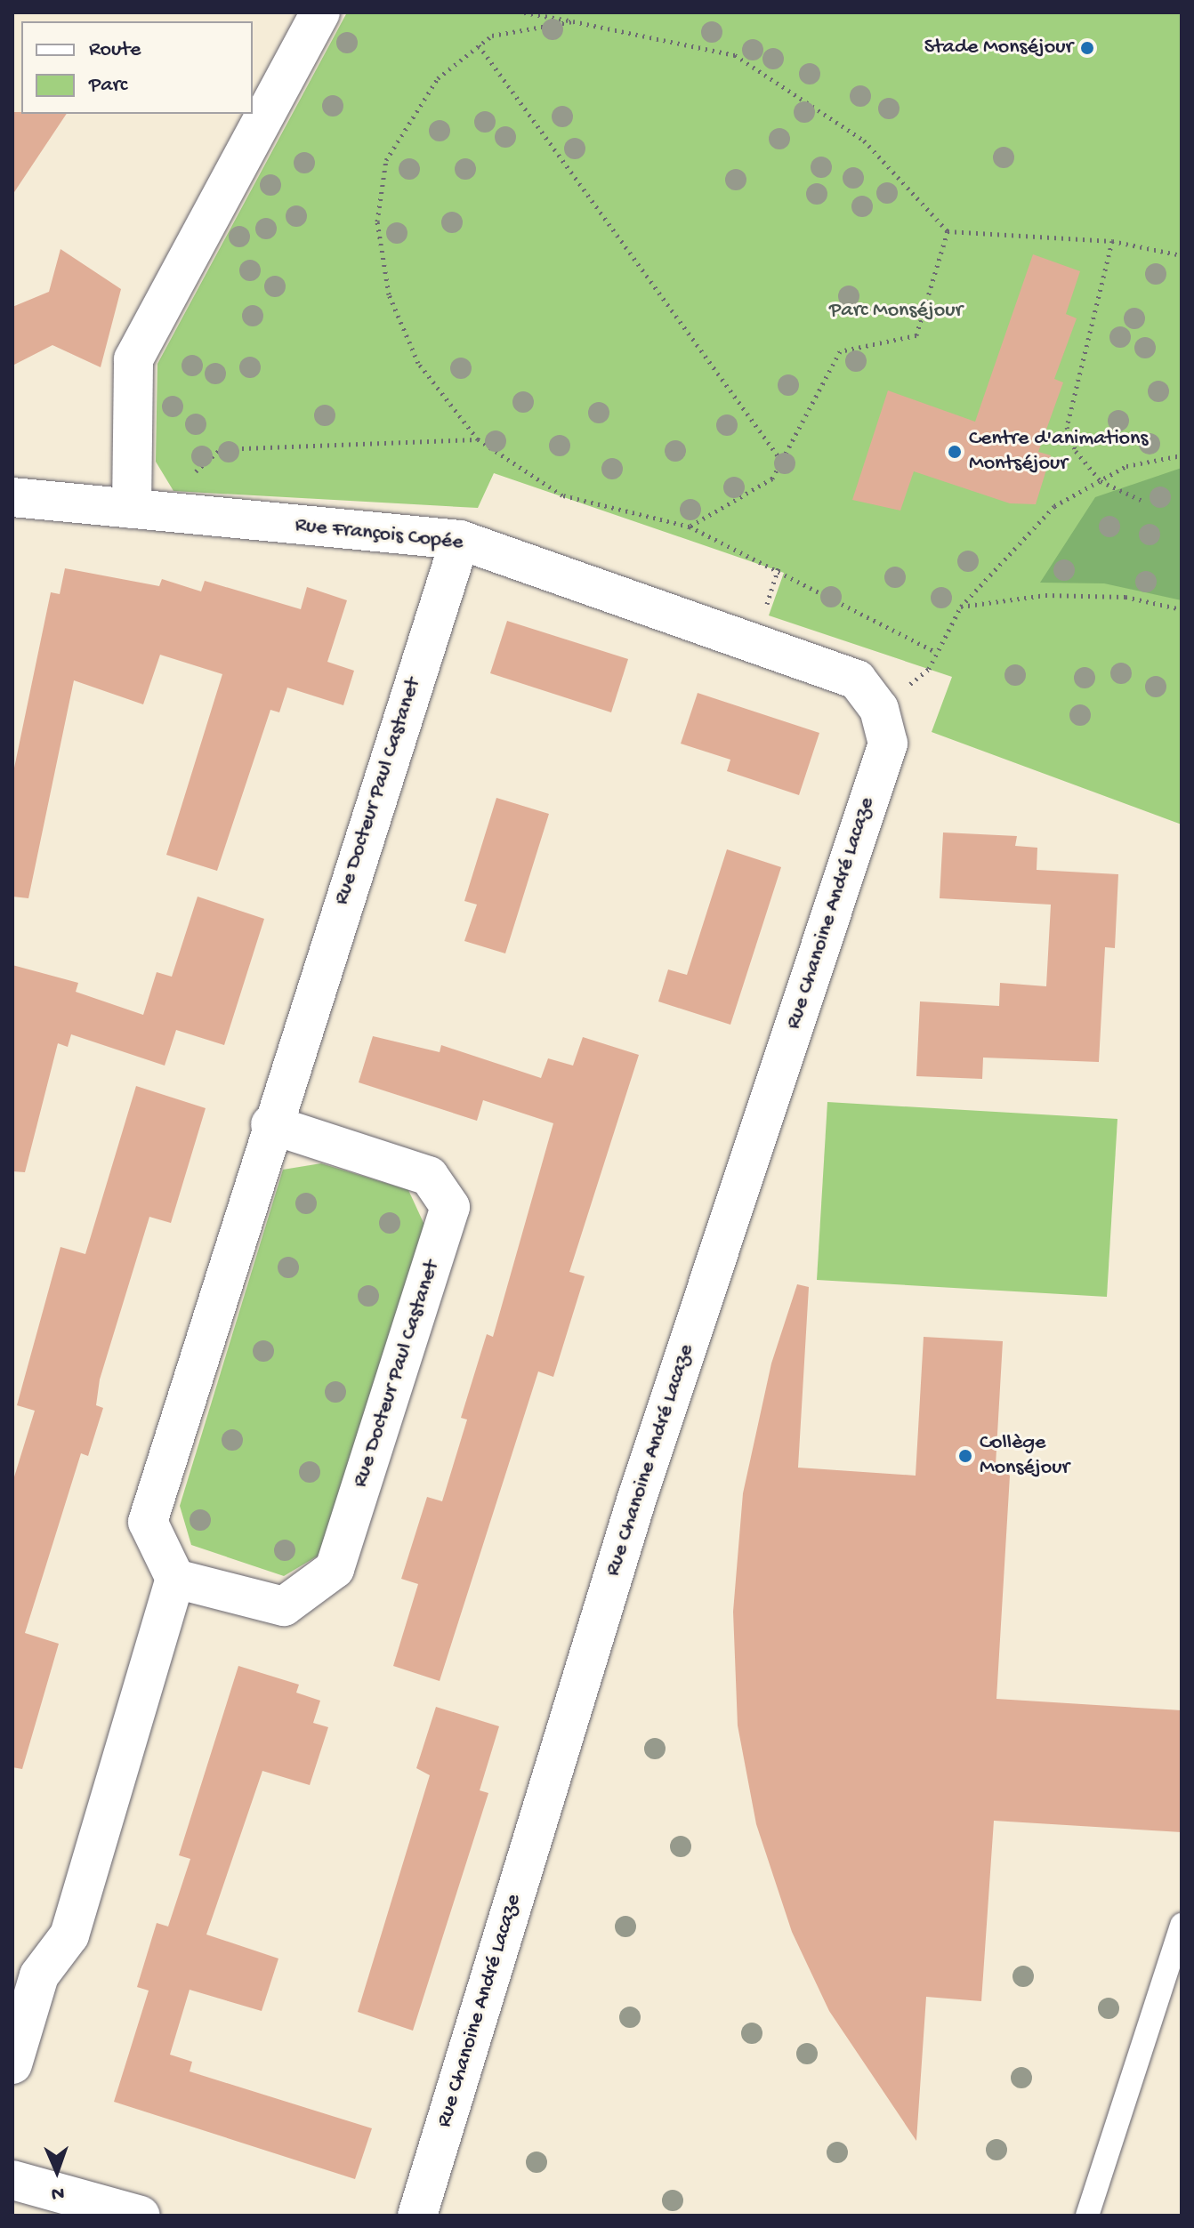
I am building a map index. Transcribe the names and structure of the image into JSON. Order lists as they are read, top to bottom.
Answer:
{
  "streets": {
    "street": ["Rue François Copée", "Rue Docteur Paul Castanet", "Rue Chanoine André Lacaze"]
  },
  "crossings": [
    ["Rue François Copée", "Rue Docteur Paul Castanet"],
    ["Rue François Copée", "Rue Chanoine André Lacaze"]
  ],
  "parks": ["Parc Monséjour"],
  "places": ["Stade Monséjour", "Centre d'animations Montséjour", "Collège Monséjour"],
  "legend": ["Route", "Parc"],
  "north": "bottom"
}
